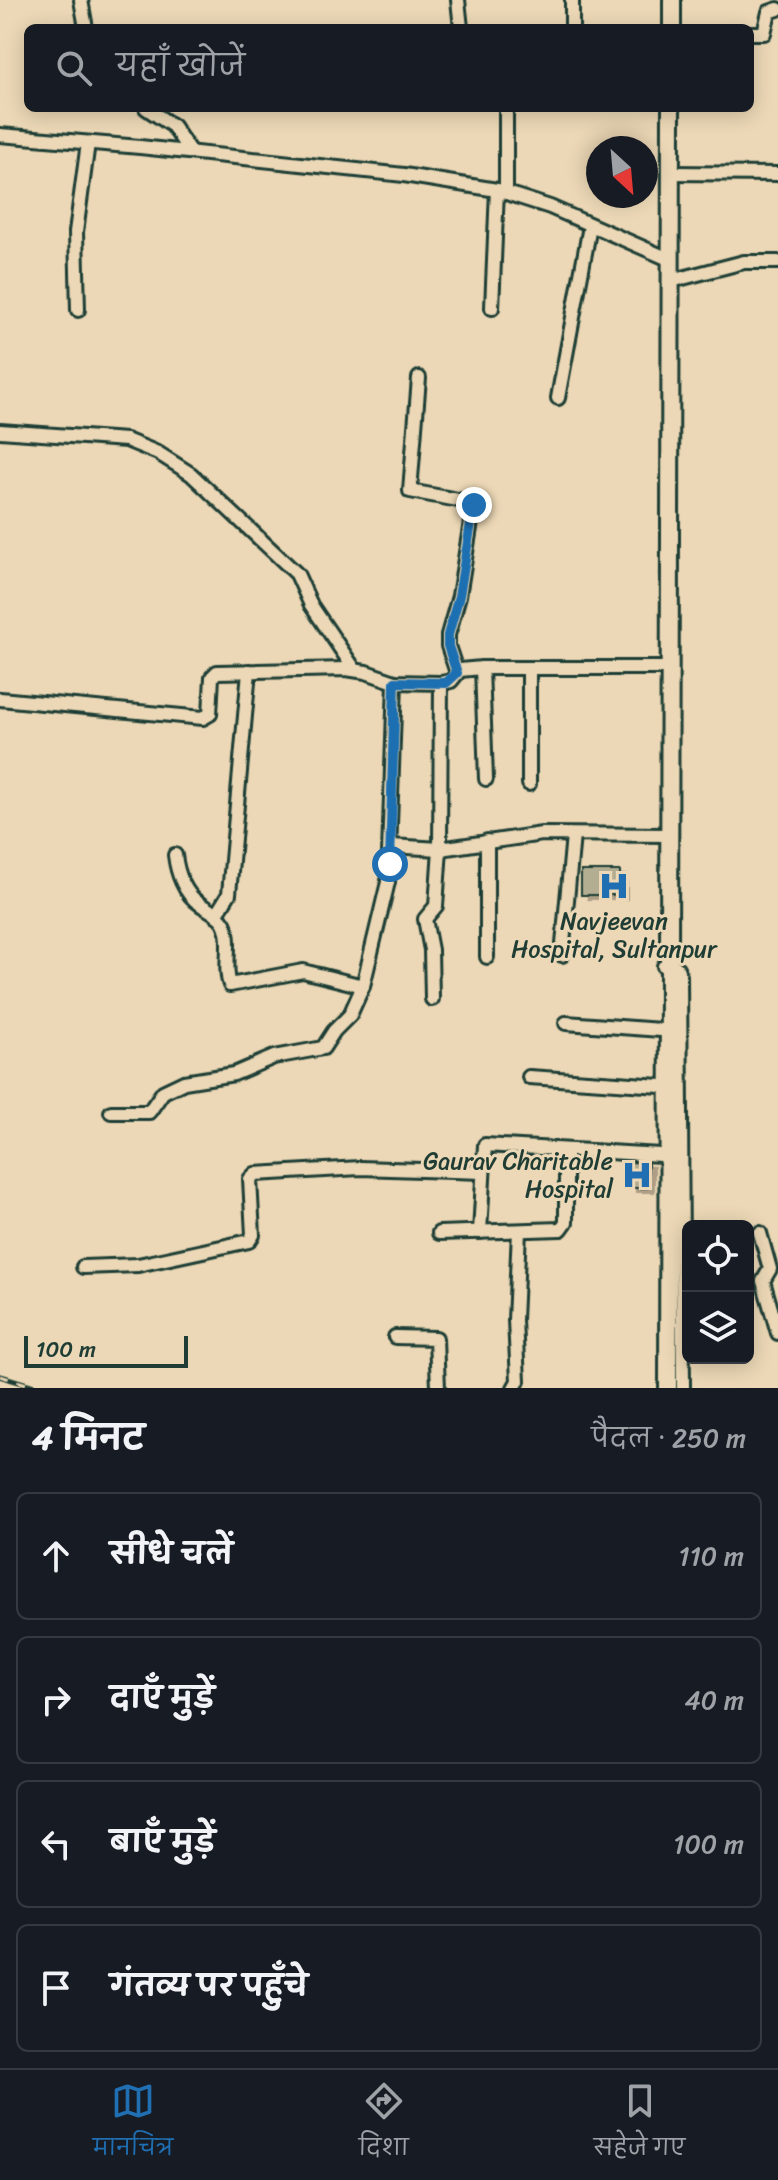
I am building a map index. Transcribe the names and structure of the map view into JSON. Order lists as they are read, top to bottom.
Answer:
{
  "places": {
    "hospital": ["Navjeevan Hospital, Sultanpur", "Gaurav Charitable Hospital"]
  },
  "scale_bar": "100 m",
  "north": "bottom right",
  "page": {
    "search": "यहाँ खोजें",
    "scale": "100 m",
    "heading": ["4 मिनट", "पैदल · 250 m"],
    "list": [
      ["सीधे चलें", "110 m"],
      ["दाएँ मुड़ें", "40 m"],
      ["बाएँ मुड़ें", "100 m"],
      "गंतव्य पर पहुँचे"
    ],
    "nav": ["मानचित्र", "दिशा", "सहेजे गए"]
  }
}
